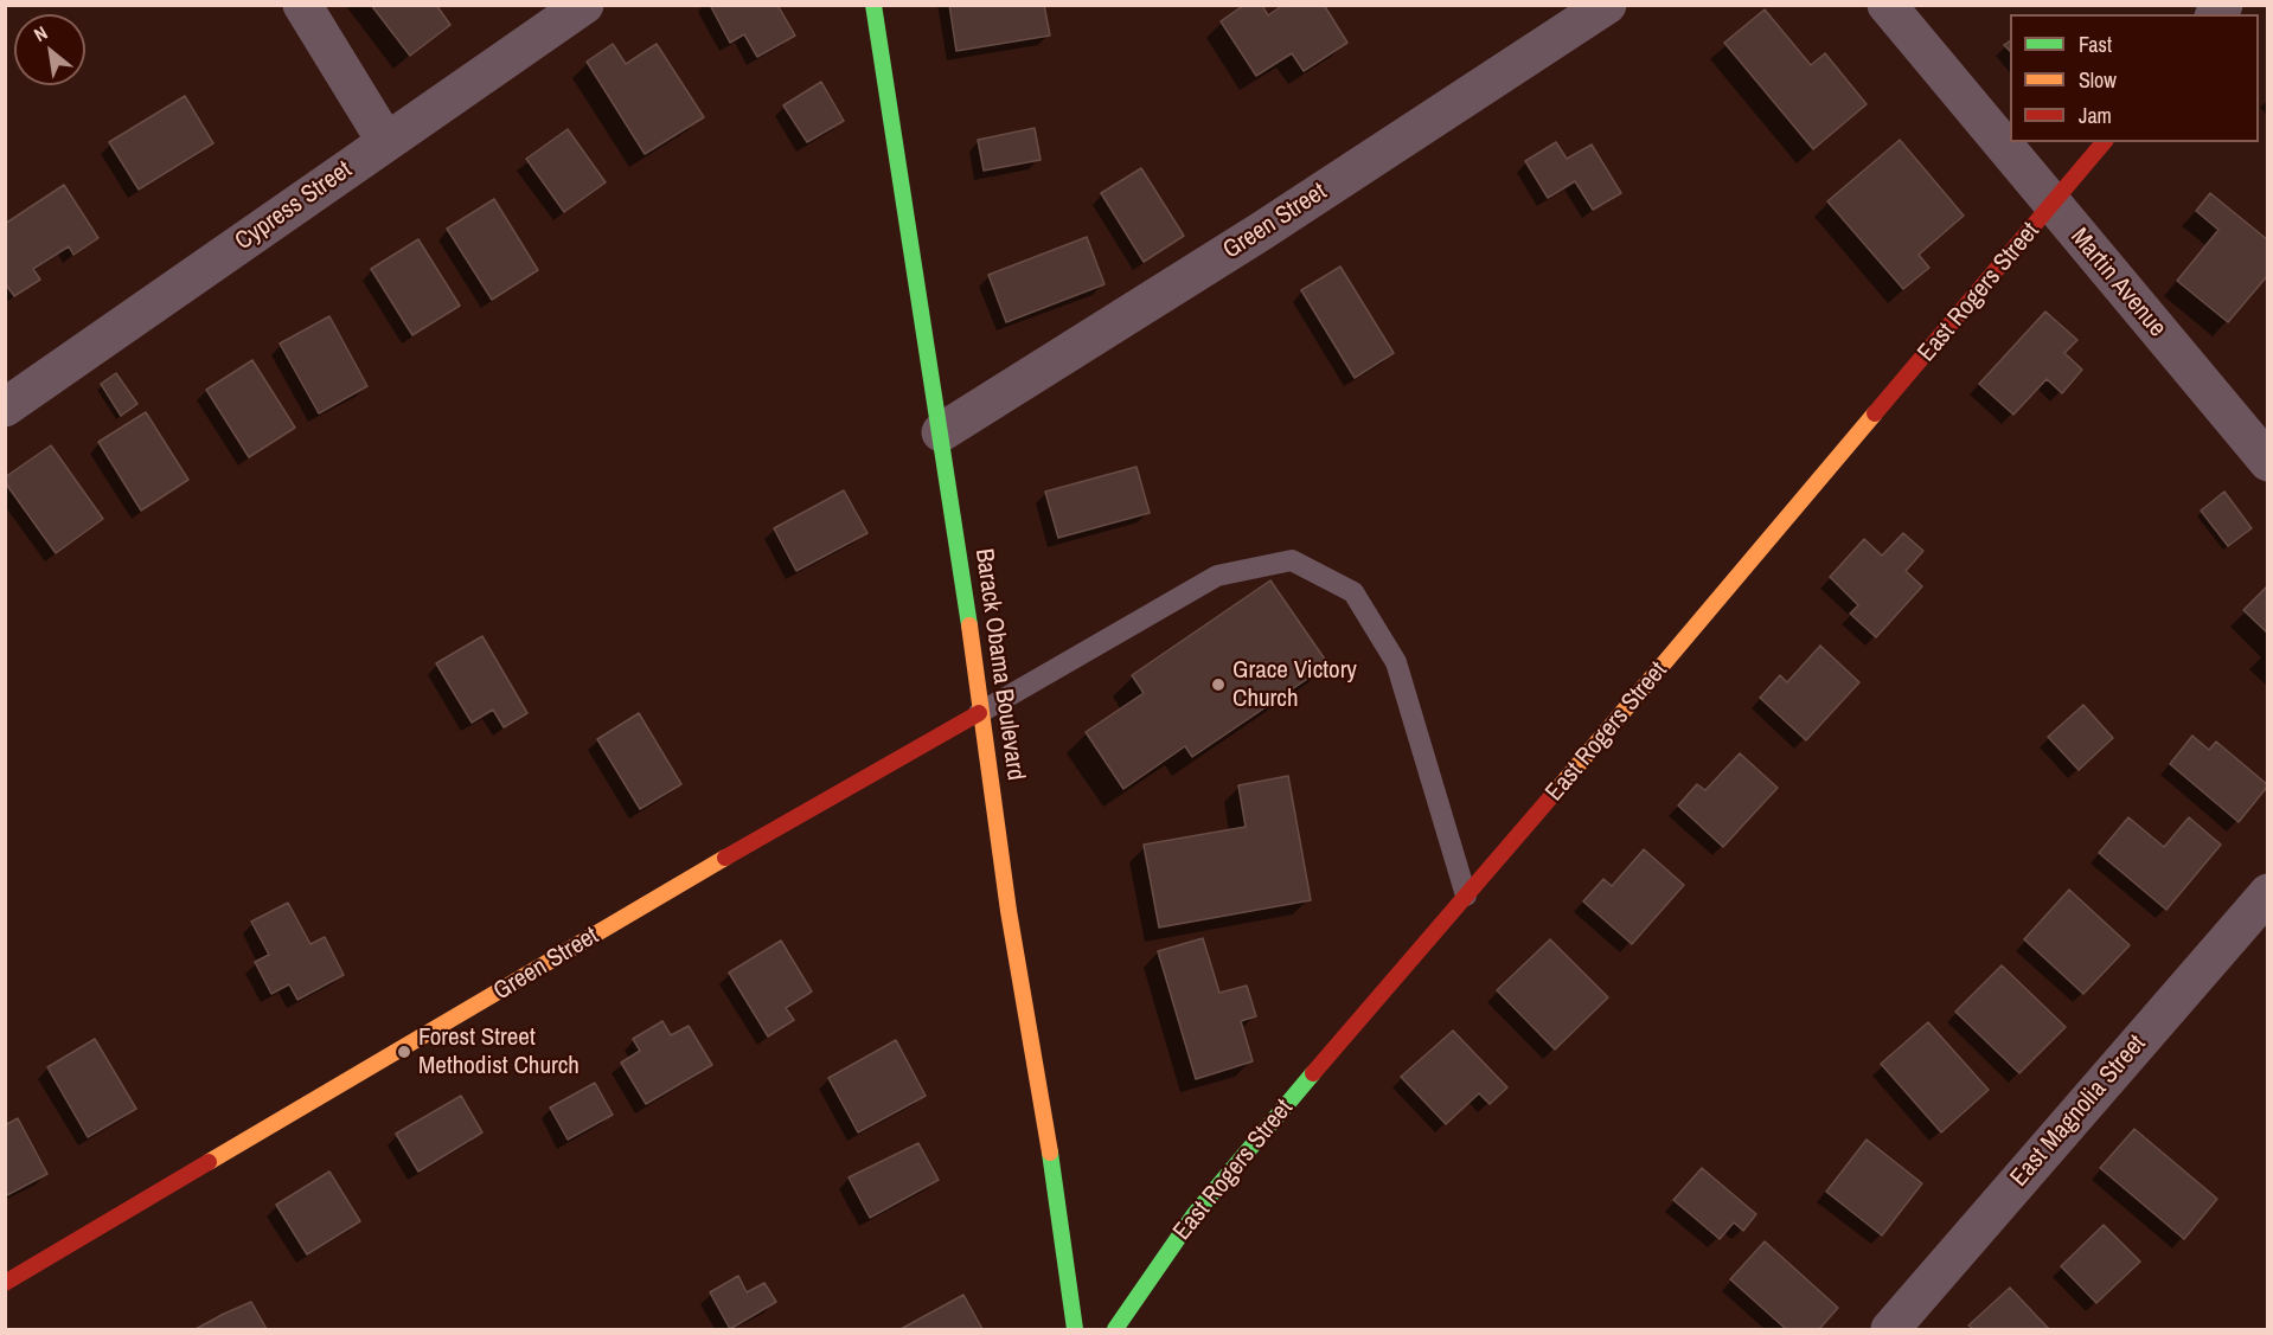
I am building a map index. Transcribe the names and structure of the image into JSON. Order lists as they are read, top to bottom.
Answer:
{
  "streets": {
    "street": [
      "Cypress Street",
      "Green Street",
      "Martin Avenue",
      "East Rogers Street",
      "Barack Obama Boulevard",
      "East Magnolia Street"
    ]
  },
  "crossings": [
    ["Green Street", "Barack Obama Boulevard"],
    ["Martin Avenue", "East Rogers Street"]
  ],
  "places": ["Grace Victory Church", "Forest Street Methodist Church"],
  "legend": ["Fast", "Slow", "Jam"],
  "north": "top left"
}
